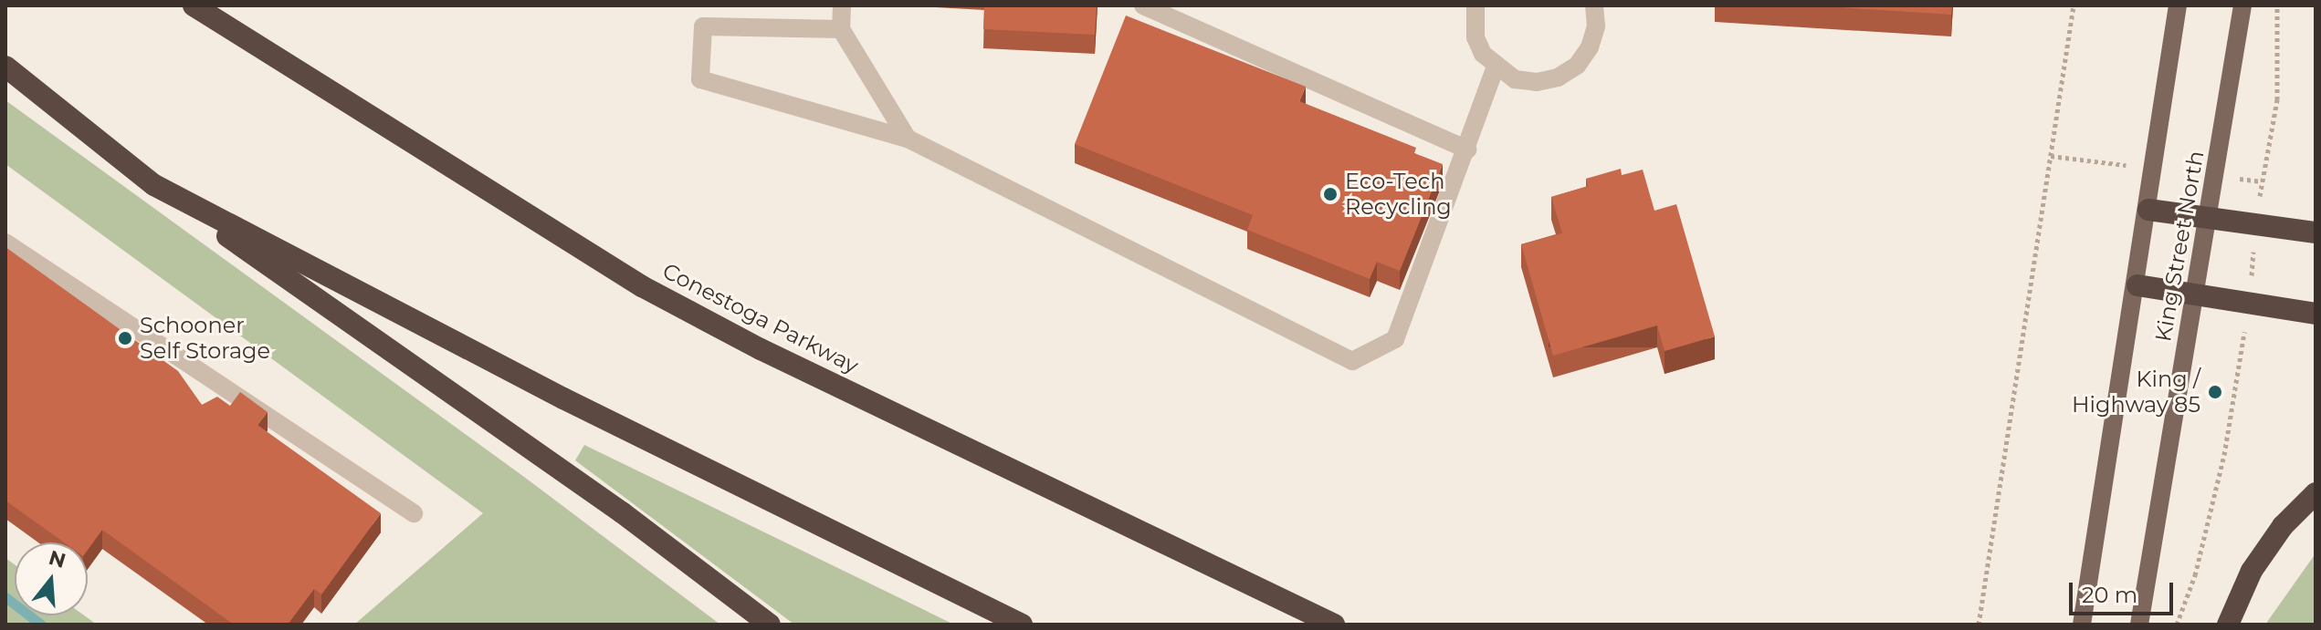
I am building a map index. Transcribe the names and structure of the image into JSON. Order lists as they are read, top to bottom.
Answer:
{
  "streets": {
    "highway": ["Conestoga Parkway"],
    "main road": ["King Street North"]
  },
  "places": ["Eco-Tech Recycling", "Schooner Self Storage", "King / Highway 85"],
  "scale_bar": "20 m",
  "north": "top"
}
